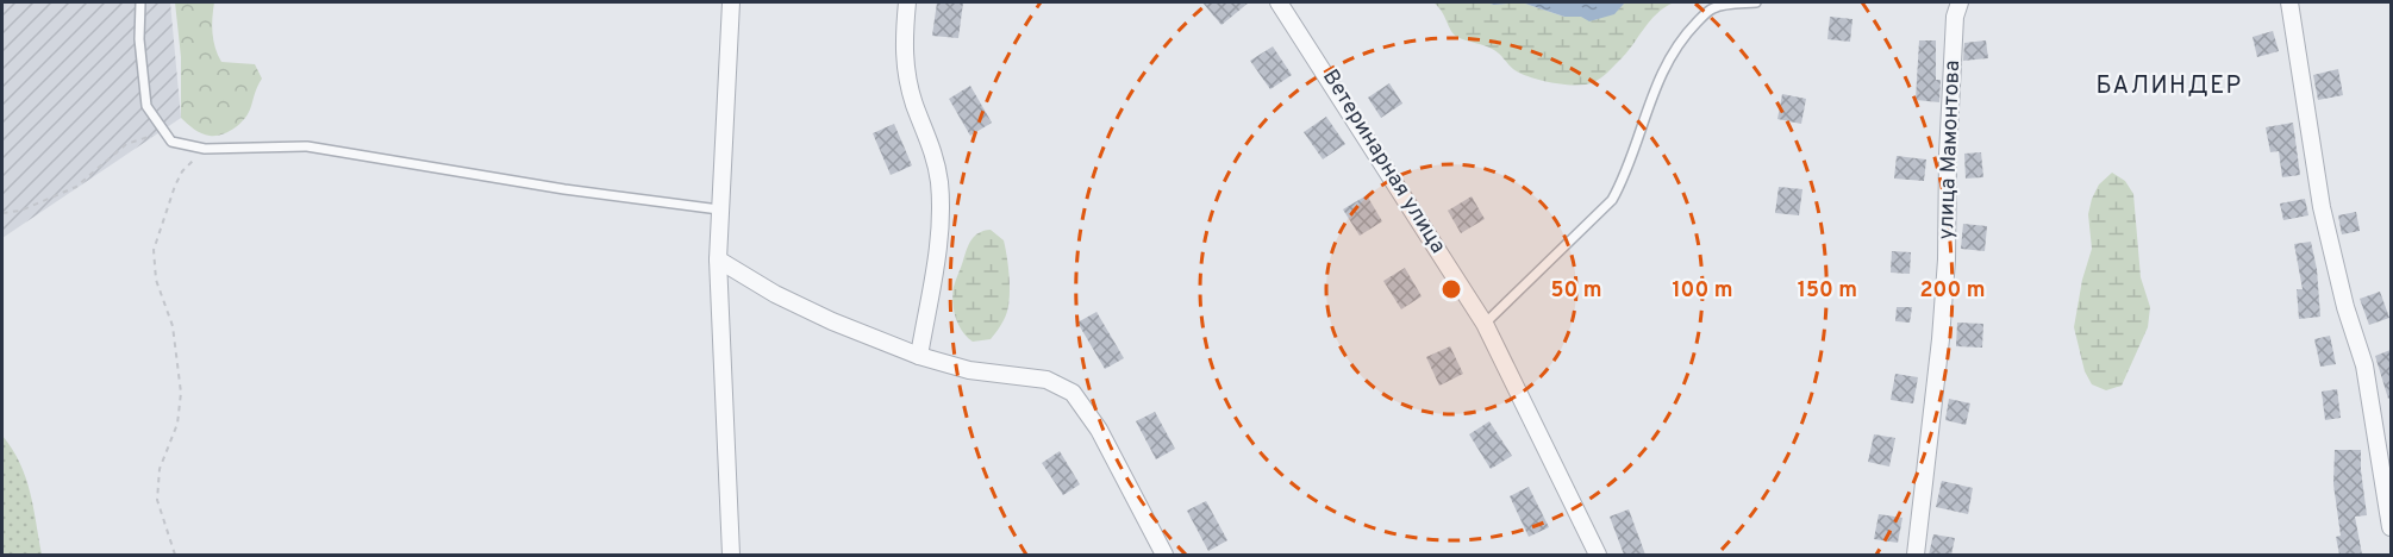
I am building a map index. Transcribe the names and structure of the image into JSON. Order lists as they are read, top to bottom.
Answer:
{
  "streets": {
    "street": ["улица Мамонтова", "Ветеринарная улица"]
  },
  "districts": ["БАЛИНДЕР"],
  "rings": [
    "50 m",
    "100 m",
    "150 m",
    "200 m"
  ]
}
